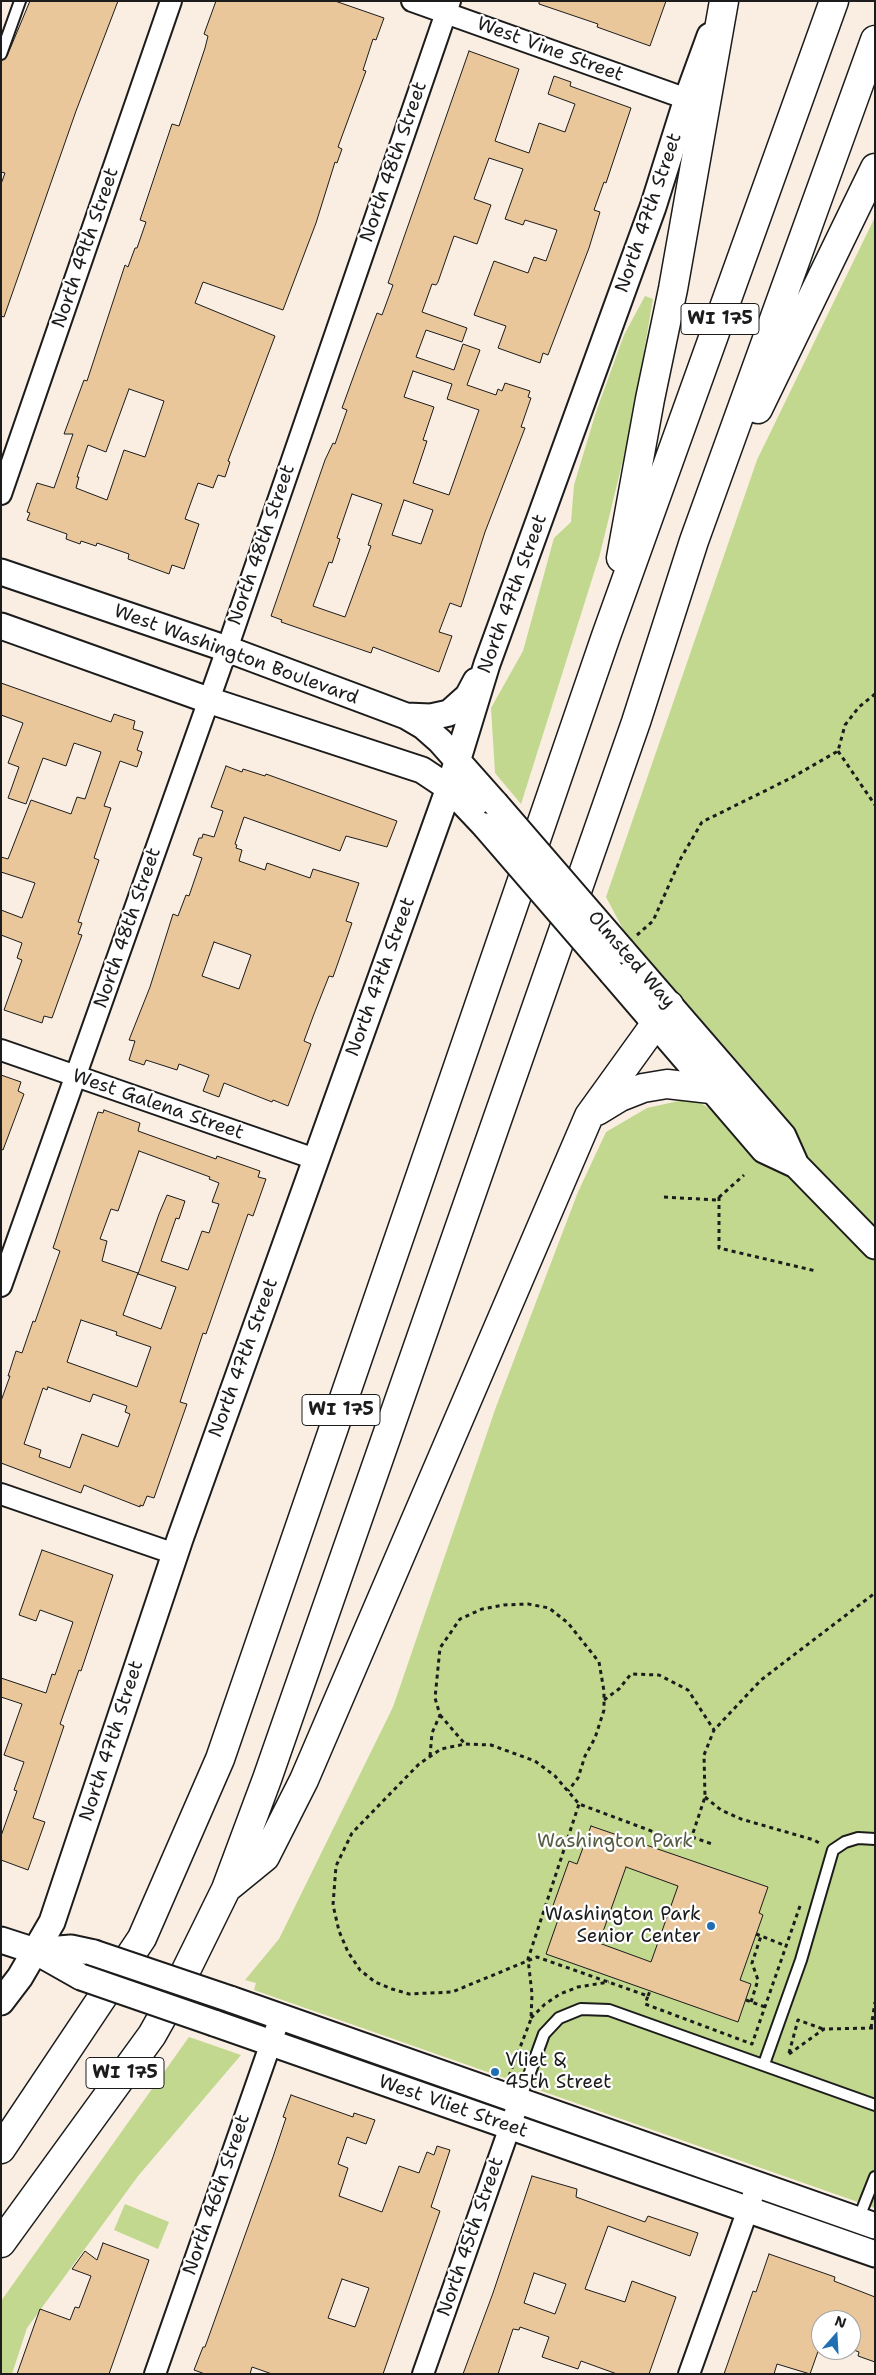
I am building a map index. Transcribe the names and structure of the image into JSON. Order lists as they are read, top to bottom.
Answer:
{
  "streets": {
    "highway": ["WI 175"],
    "street": [
      "West Vine Street",
      "North 48th Street",
      "North 47th Street",
      "North 49th Street",
      "West Washington Boulevard",
      "Olmsted Way",
      "West Galena Street",
      "West Vliet Street",
      "North 46th Street",
      "North 45th Street"
    ]
  },
  "crossings": [
    ["West Vine Street", "North 48th Street"],
    ["West Vine Street", "North 47th Street"],
    ["North 48th Street", "West Washington Boulevard"],
    ["North 48th Street", "West Galena Street"],
    ["North 47th Street", "West Washington Boulevard"],
    ["North 47th Street", "Olmsted Way"],
    ["North 47th Street", "West Galena Street"],
    ["North 47th Street", "West Vliet Street"],
    ["West Washington Boulevard", "Olmsted Way"],
    ["West Vliet Street", "North 46th Street"],
    ["West Vliet Street", "North 45th Street"]
  ],
  "parks": ["Washington Park"],
  "places": ["Washington Park Senior Center", "Vliet & 45th Street"],
  "north": "top"
}
